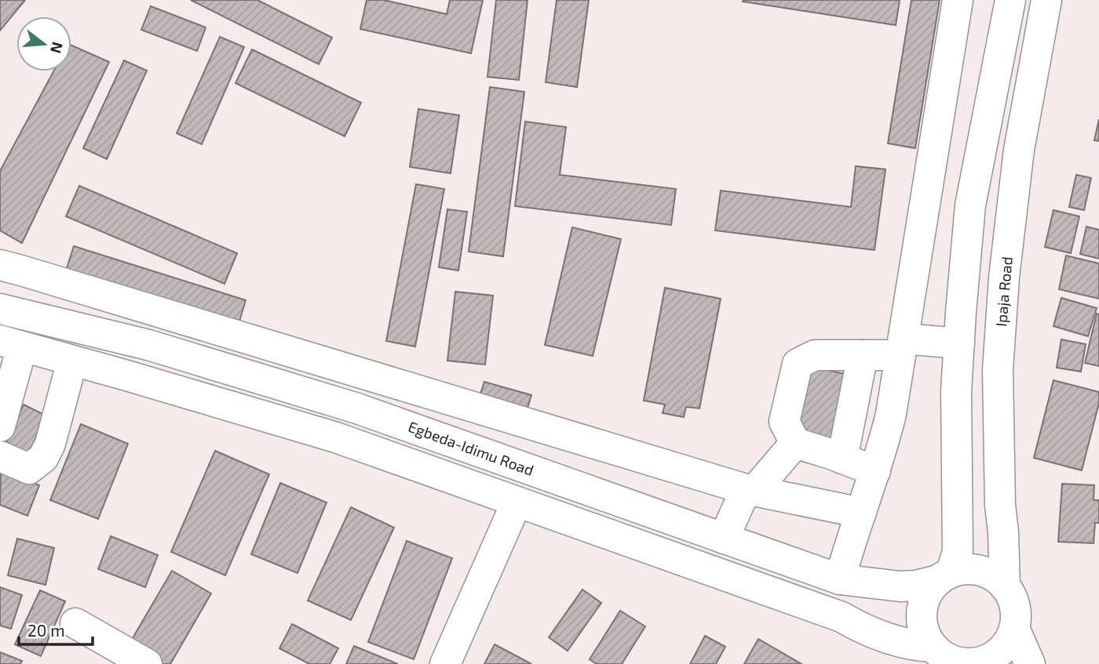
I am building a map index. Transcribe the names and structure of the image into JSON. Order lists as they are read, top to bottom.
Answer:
{
  "streets": {
    "main road": ["Ipaja Road", "Egbeda-Idimu Road"]
  },
  "crossings": [
    ["Ipaja Road", "Egbeda-Idimu Road"]
  ],
  "scale_bar": "20 m",
  "north": "right"
}
